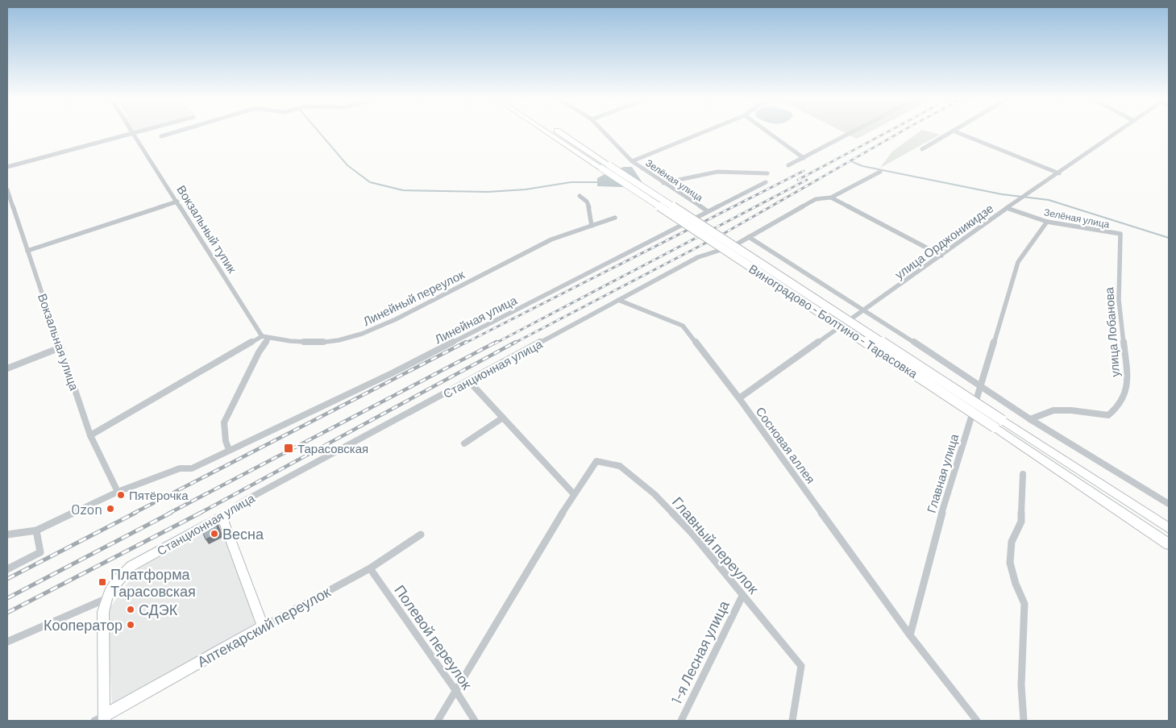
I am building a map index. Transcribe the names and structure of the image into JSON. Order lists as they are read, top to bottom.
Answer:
{
  "streets": {
    "main road": ["Виноградово - Болтино - Тарасовка"],
    "street": [
      "Зелёная улица",
      "Вокзальный тупик",
      "улица Орджоникидзе",
      "Линейный переулок",
      "Линейная улица",
      "улица Лобанова",
      "Вокзальная улица",
      "Станционная улица",
      "Сосновая аллея",
      "Главная улица",
      "Главный переулок",
      "Аптекарский переулок",
      "Полевой переулок",
      "1-я Лесная улица"
    ]
  },
  "crossings": [
    ["Зелёная улица", "улица Орджоникидзе"],
    ["Зелёная улица", "Линейная улица"],
    ["Зелёная улица", "улица Лобанова"],
    ["Зелёная улица", "Главная улица"],
    ["Вокзальный тупик", "Линейный переулок"],
    ["улица Орджоникидзе", "Сосновая аллея"],
    ["Линейная улица", "Вокзальная улица"],
    ["Станционная улица", "Сосновая аллея"],
    ["Сосновая аллея", "Главная улица"],
    ["Главный переулок", "1-я Лесная улица"],
    ["Аптекарский переулок", "Полевой переулок"]
  ],
  "places": {
    "transit": ["Тарасовская", "Платформа Тарасовская"],
    "other": [
      "Пятёрочка",
      "Ozon",
      "Весна",
      "СДЭК",
      "Кооператор"
    ]
  }
}
